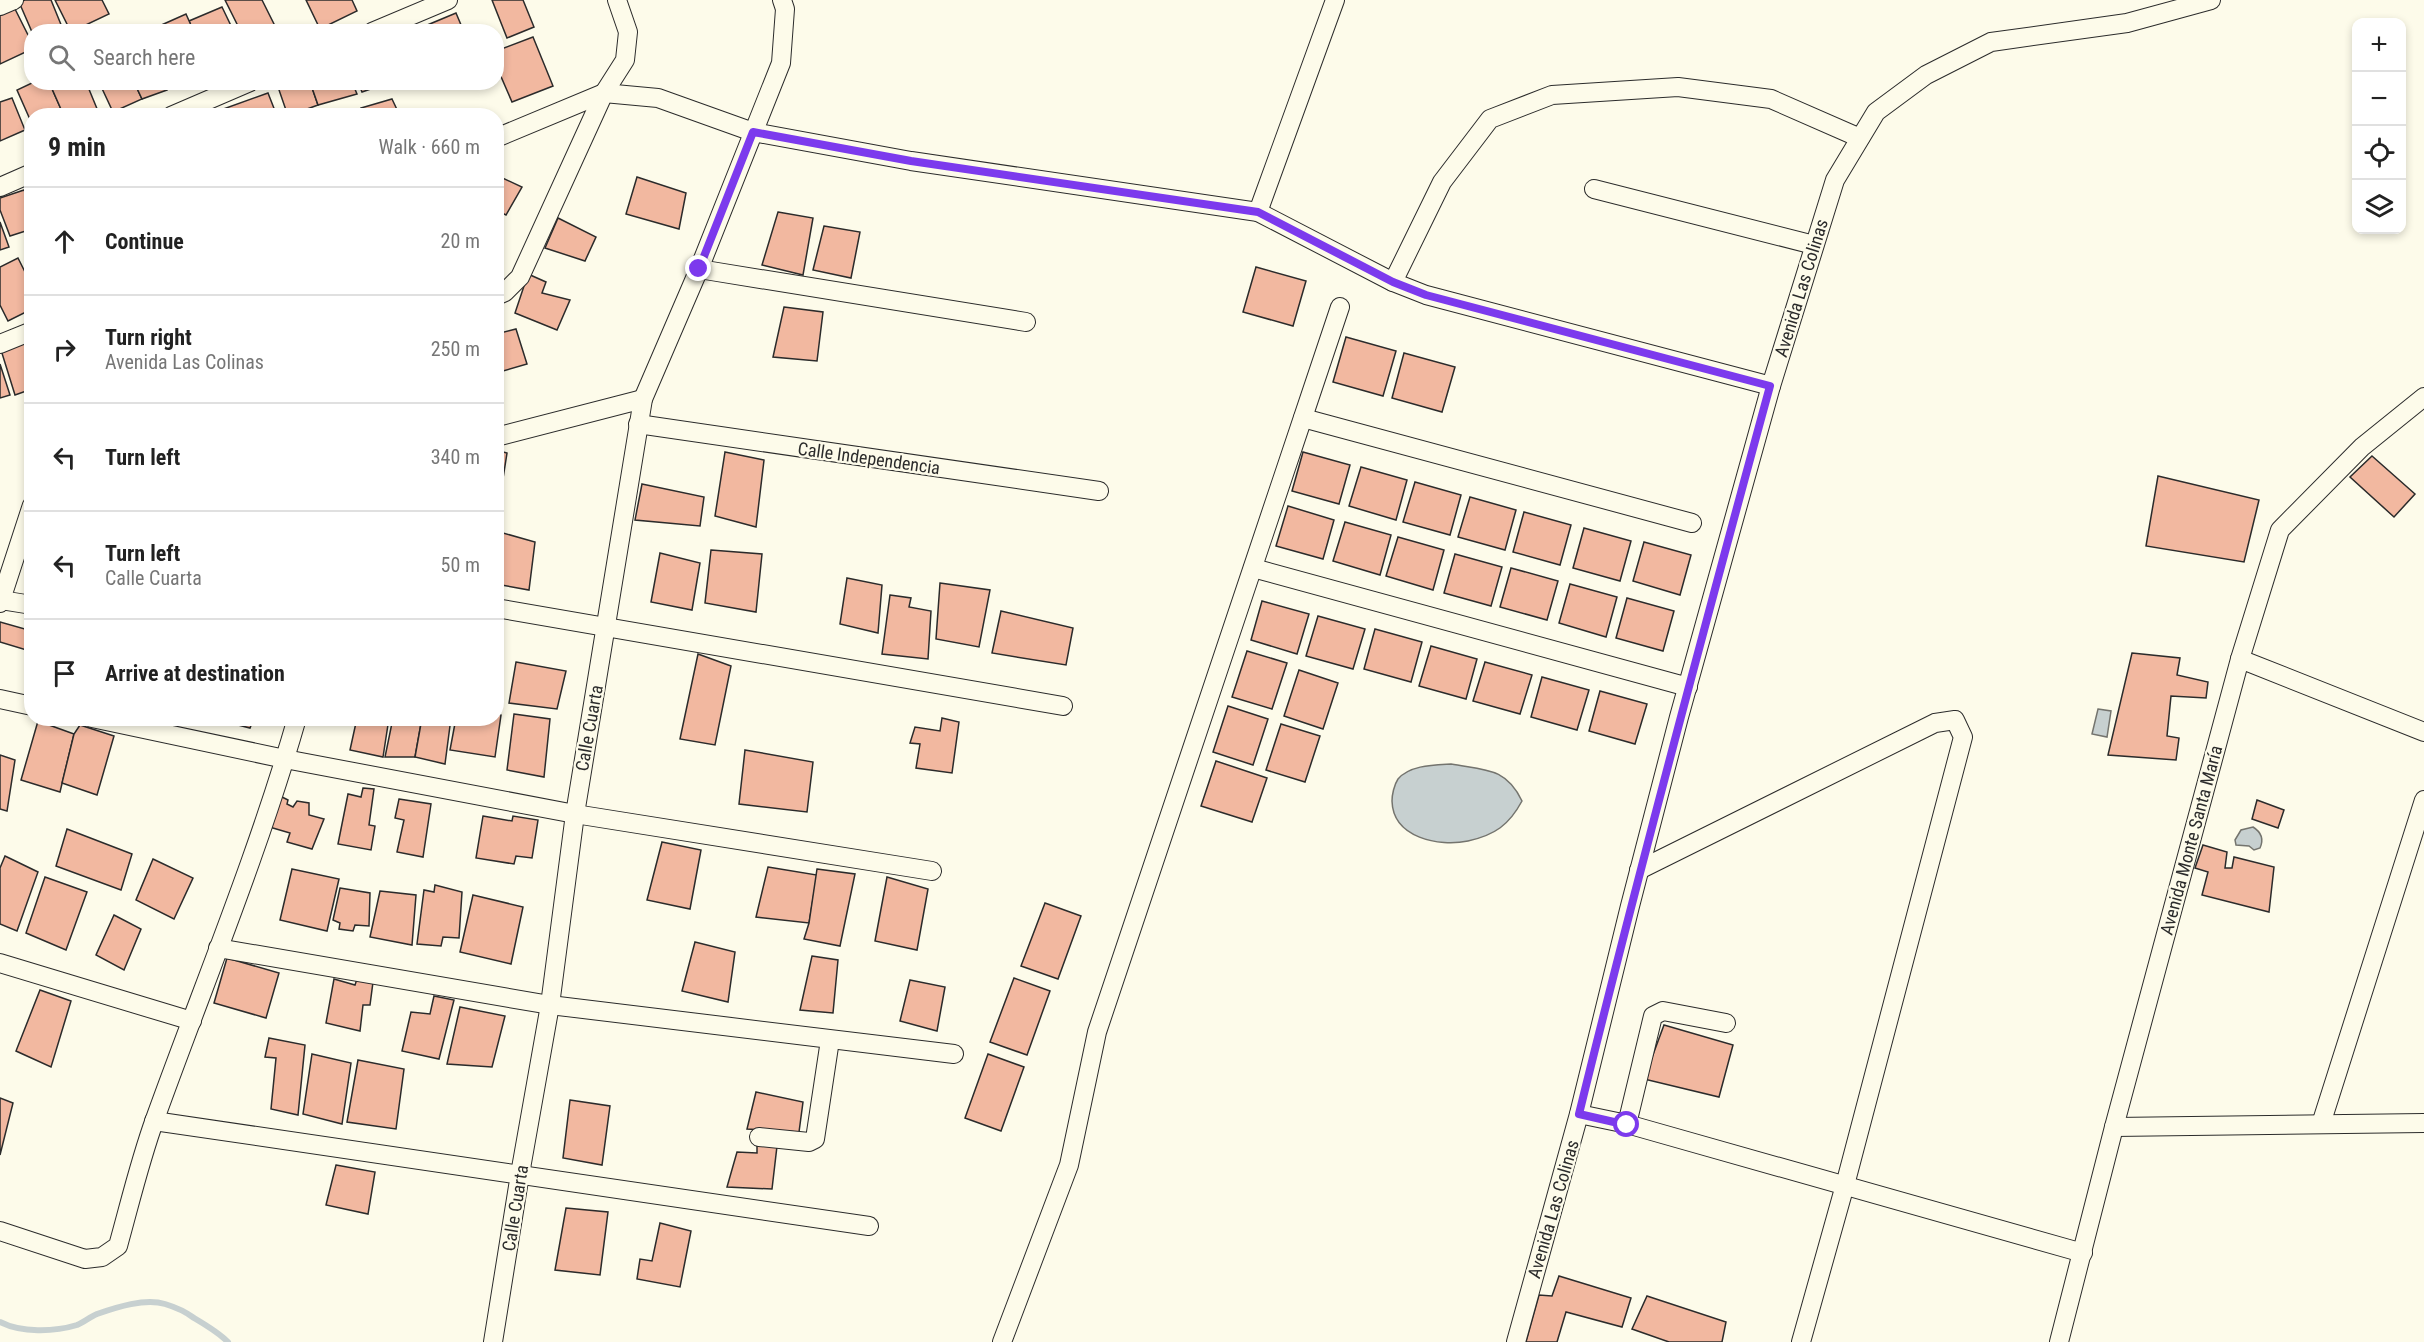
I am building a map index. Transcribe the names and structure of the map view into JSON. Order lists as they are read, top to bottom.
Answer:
{
  "streets": {
    "street": [
      "Avenida Las Colinas",
      "Calle Independencia",
      "Calle Cuarta",
      "Avenida Monte Santa María"
    ]
  },
  "crossings": [
    ["Calle Independencia", "Calle Cuarta"]
  ],
  "page": {
    "map_buttons": ["+", "−"],
    "search": "Search here",
    "heading": ["9 min", "Walk · 660 m"],
    "list": [
      ["Continue", "20 m"],
      ["Turn right", "Avenida Las Colinas", "250 m"],
      ["Turn left", "340 m"],
      ["Turn left", "Calle Cuarta", "50 m"],
      "Arrive at destination"
    ]
  }
}
